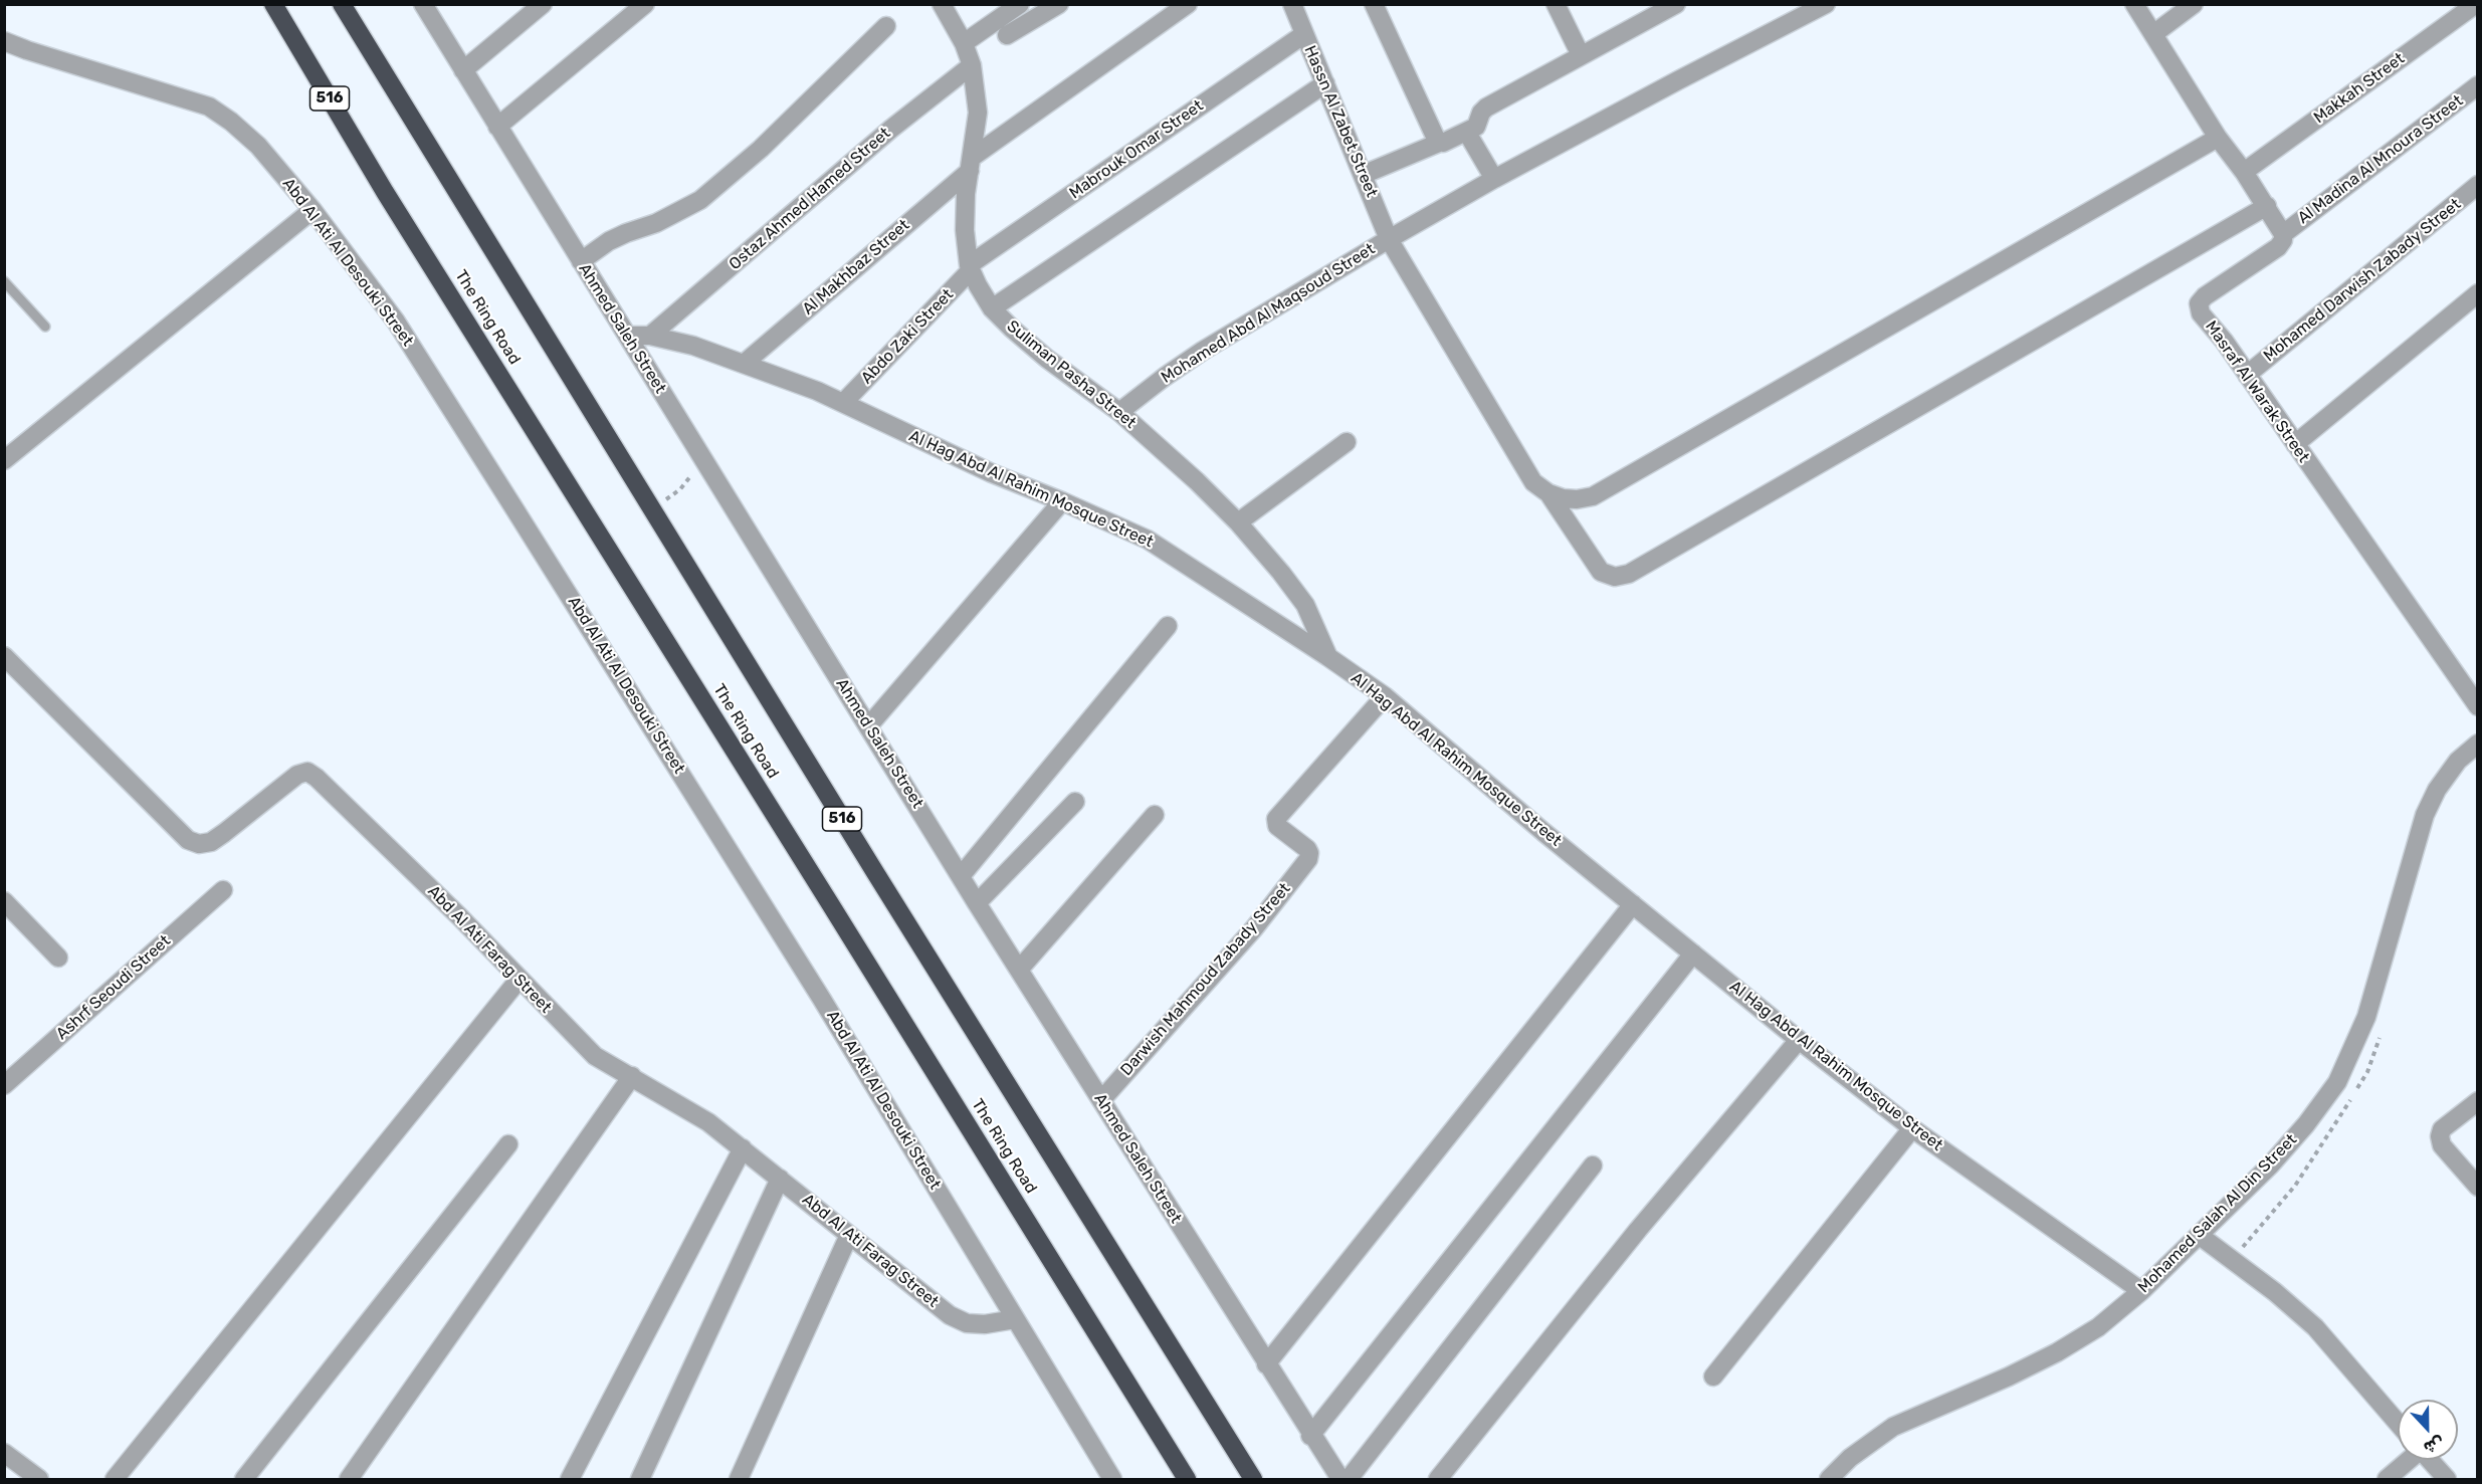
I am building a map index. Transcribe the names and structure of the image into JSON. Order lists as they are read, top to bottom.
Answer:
{
  "streets": {
    "highway": ["516", "The Ring Road"],
    "street": [
      "Makkah Street",
      "Hassn Al Zabet Street",
      "Mabrouk Omar Street",
      "Al Madina Al Mnoura Street",
      "Ostaz Ahmed Hamed Street",
      "Abd Al Ati Al Desouki Street",
      "Al Makhbaz Street",
      "Mohamed Darwish Zabady Street",
      "Mohamed Abd Al Maqsoud Street",
      "Ahmed Saleh Street",
      "Abdo Zaki Street",
      "Suliman Pasha Street",
      "Masraf Al Warak Street",
      "Al Hag Abd Al Rahim Mosque Street",
      "Abd Al Ati Farag Street",
      "Darwish Mahmoud Zabady Street",
      "Ashrf Seoudi Street",
      "Mohamed Salah Al Din Street"
    ]
  },
  "crossings": [
    ["Hassn Al Zabet Street", "Mabrouk Omar Street"],
    ["Hassn Al Zabet Street", "Mohamed Abd Al Maqsoud Street"],
    ["Mabrouk Omar Street", "Abdo Zaki Street"],
    ["Mabrouk Omar Street", "Suliman Pasha Street"],
    ["Al Madina Al Mnoura Street", "Masraf Al Warak Street"],
    ["Ostaz Ahmed Hamed Street", "Suliman Pasha Street"],
    ["Ostaz Ahmed Hamed Street", "Al Hag Abd Al Rahim Mosque Street"],
    ["Abd Al Ati Al Desouki Street", "Abd Al Ati Farag Street"],
    ["Al Makhbaz Street", "Suliman Pasha Street"],
    ["Al Makhbaz Street", "Al Hag Abd Al Rahim Mosque Street"],
    ["Mohamed Darwish Zabady Street", "Masraf Al Warak Street"],
    ["Mohamed Abd Al Maqsoud Street", "Suliman Pasha Street"],
    ["Ahmed Saleh Street", "Al Hag Abd Al Rahim Mosque Street"],
    ["Ahmed Saleh Street", "Darwish Mahmoud Zabady Street"],
    ["Abdo Zaki Street", "Suliman Pasha Street"],
    ["Abdo Zaki Street", "Al Hag Abd Al Rahim Mosque Street"],
    ["Suliman Pasha Street", "Al Hag Abd Al Rahim Mosque Street"],
    ["Al Hag Abd Al Rahim Mosque Street", "Darwish Mahmoud Zabady Street"],
    ["Al Hag Abd Al Rahim Mosque Street", "Mohamed Salah Al Din Street"]
  ],
  "north": "bottom"
}
